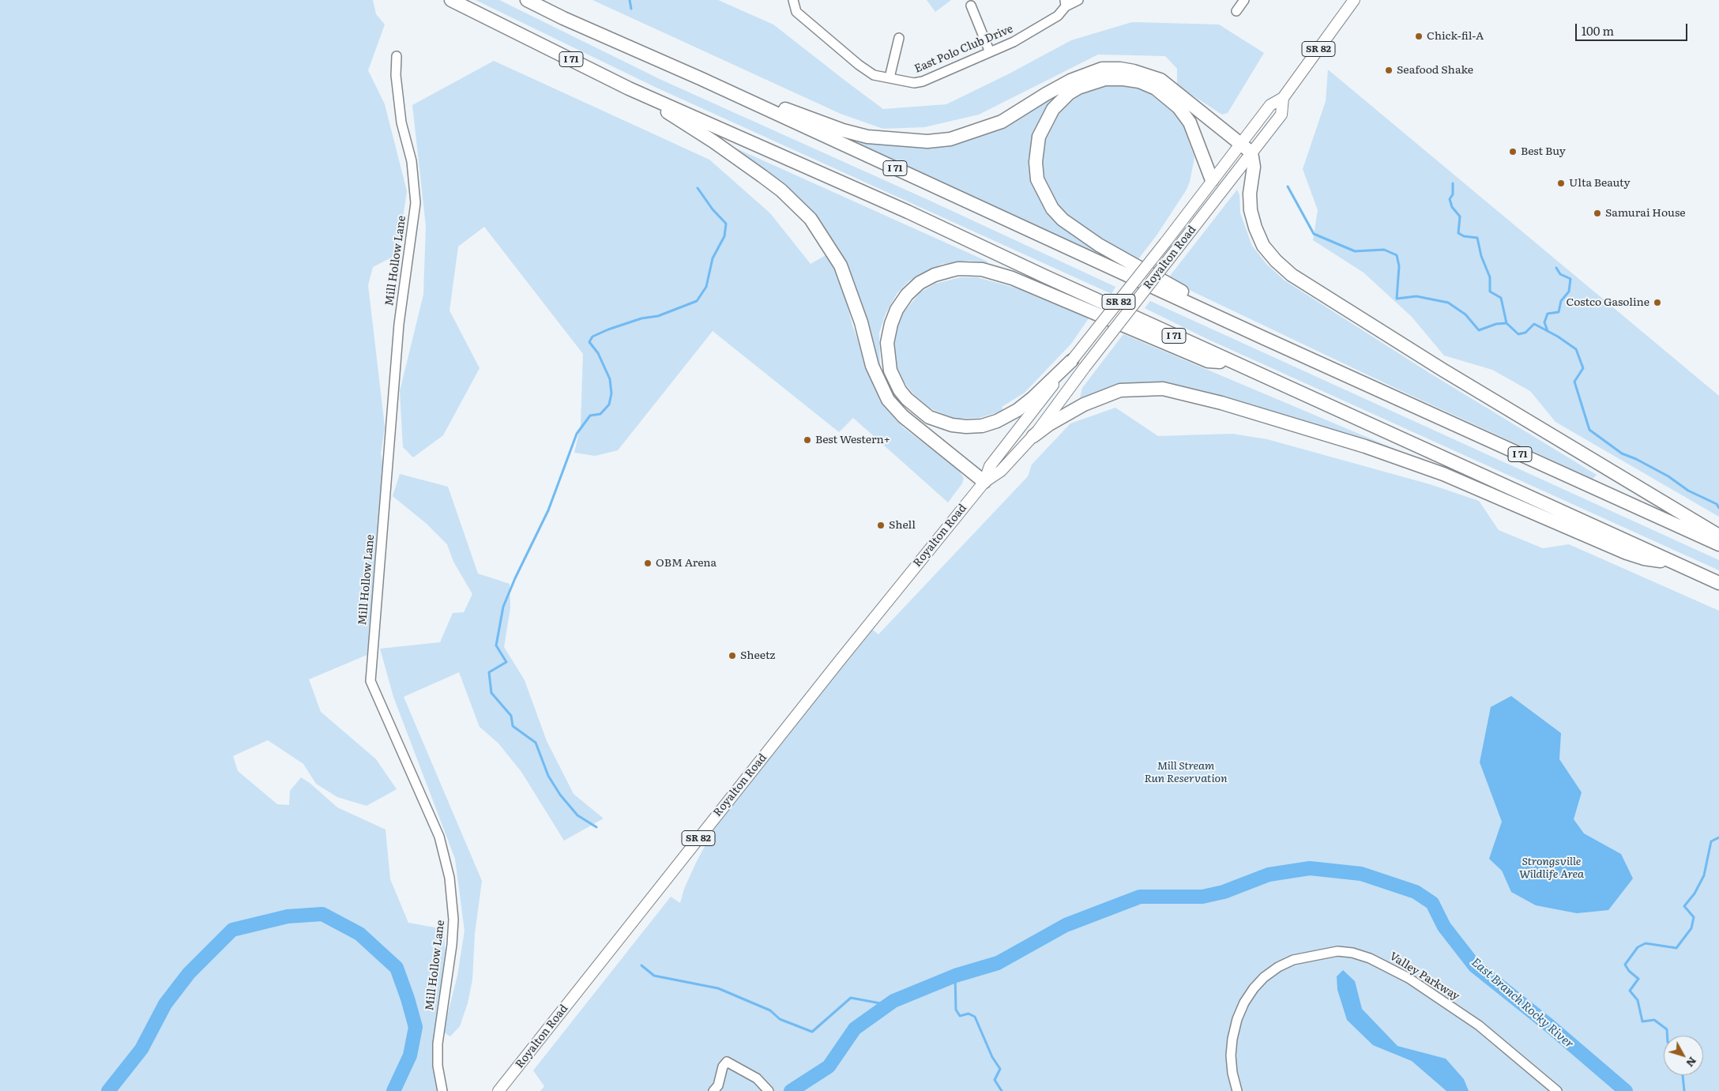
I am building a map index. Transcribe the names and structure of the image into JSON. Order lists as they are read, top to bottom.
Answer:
{
  "streets": {
    "highway": ["I 71"],
    "main road": ["SR 82", "Royalton Road"],
    "street": ["East Polo Club Drive", "Mill Hollow Lane", "Valley Parkway"]
  },
  "water": ["East Branch Rocky River"],
  "parks": ["Mill Stream Run Reservation", "Strongsville Wildlife Area"],
  "places": [
    "Chick-fil-A",
    "Seafood Shake",
    "Best Buy",
    "Ulta Beauty",
    "Samurai House",
    "Costco Gasoline",
    "Best Western+",
    "Shell",
    "OBM Arena",
    "Sheetz"
  ],
  "scale_bar": "100 m",
  "north": "bottom right"
}
